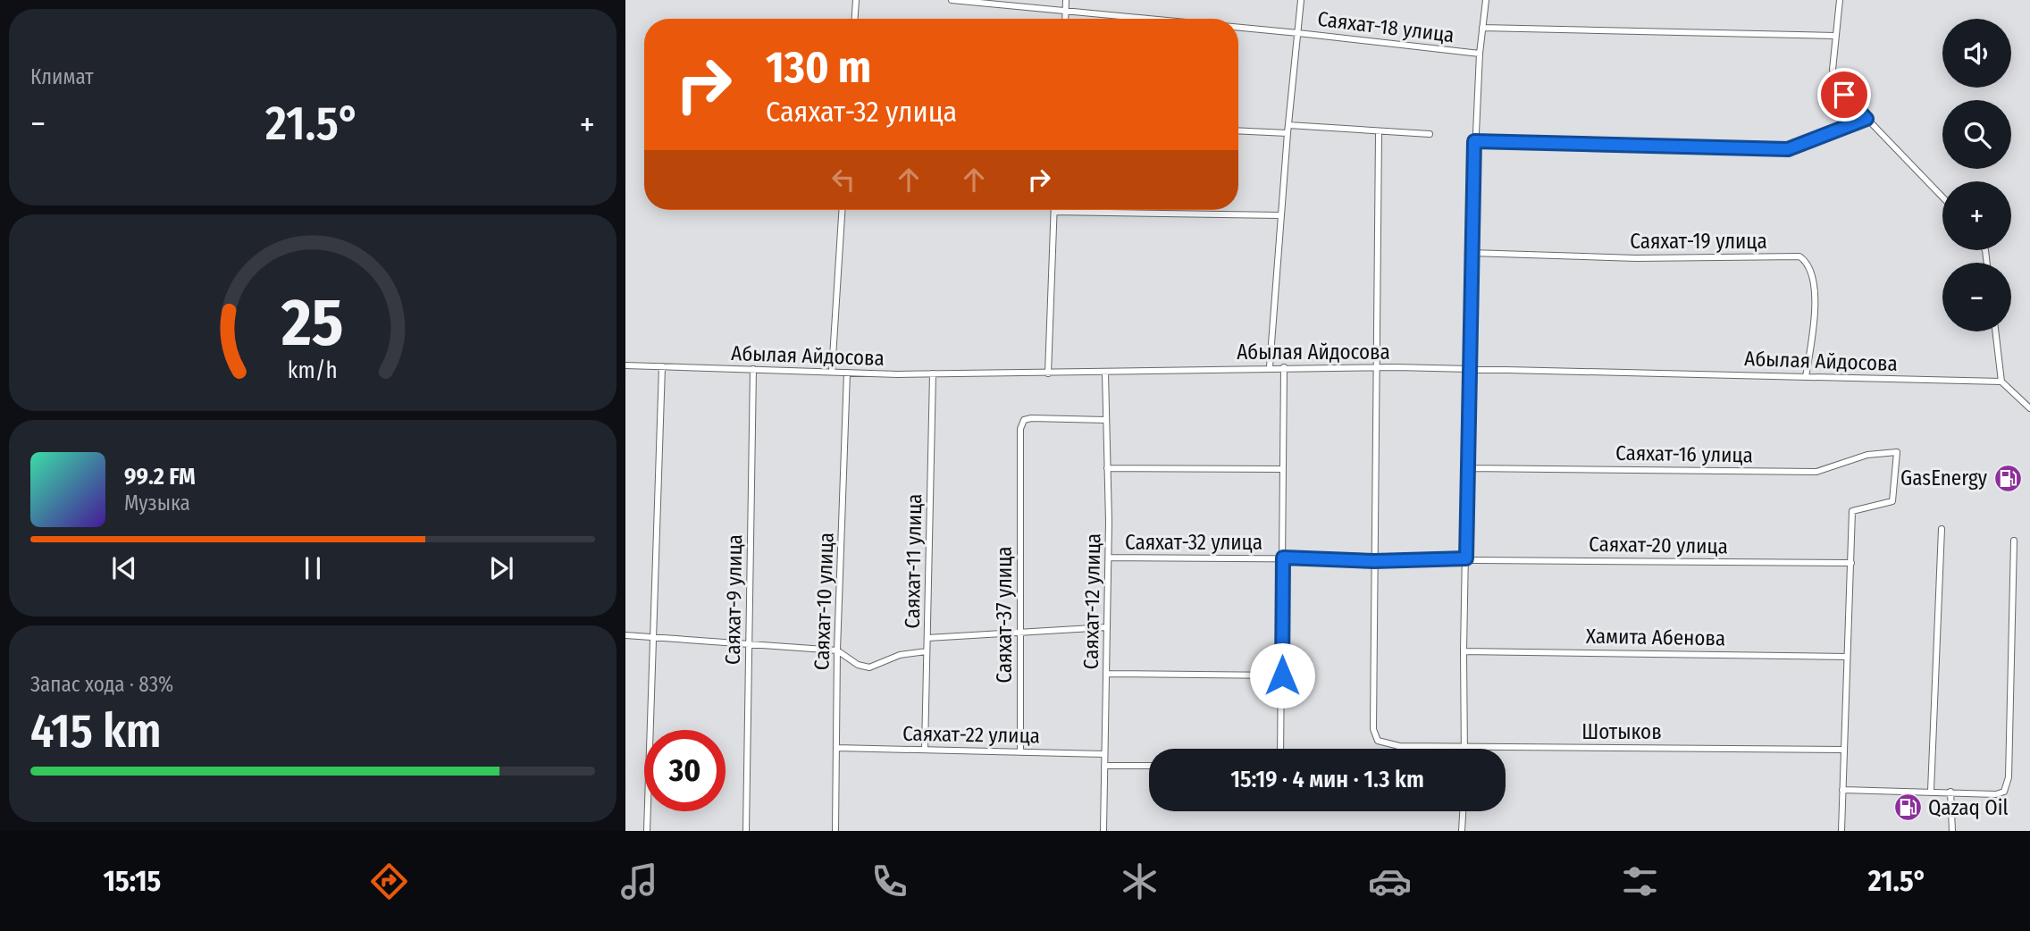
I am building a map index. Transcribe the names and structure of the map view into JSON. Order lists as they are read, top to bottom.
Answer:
{
  "streets": {
    "street": [
      "Саяхат-18 улица",
      "Саяхат-19 улица",
      "Абылая Айдосова",
      "Саяхат-16 улица",
      "Саяхат-32 улица",
      "Саяхат-20 улица",
      "Саяхат-11 улица",
      "Саяхат-9 улица",
      "Саяхат-10 улица",
      "Саяхат-12 улица",
      "Саяхат-37 улица",
      "Хамита Абенова",
      "Шотыков",
      "Саяхат-22 улица"
    ]
  },
  "crossings": [
    ["Саяхат-19 улица", "Абылая Айдосова"],
    ["Абылая Айдосова", "Саяхат-11 улица"],
    ["Абылая Айдосова", "Саяхат-9 улица"],
    ["Абылая Айдосова", "Саяхат-10 улица"],
    ["Абылая Айдосова", "Саяхат-12 улица"],
    ["Саяхат-16 улица", "Саяхат-20 улица"],
    ["Саяхат-32 улица", "Саяхат-20 улица"],
    ["Саяхат-32 улица", "Саяхат-12 улица"],
    ["Саяхат-11 улица", "Саяхат-22 улица"],
    ["Саяхат-10 улица", "Саяхат-22 улица"],
    ["Саяхат-12 улица", "Саяхат-37 улица"],
    ["Саяхат-12 улица", "Саяхат-22 улица"],
    ["Саяхат-37 улица", "Саяхат-22 улица"]
  ],
  "places": {
    "fuel station": ["GasEnergy", "Qazaq Oil"]
  },
  "page": {
    "tile": [
      "Климат",
      ["Запас хода · 83%", "415 km"]
    ],
    "map_buttons": ["+", "−"],
    "turn": ["130 m", "Саяхат-32 улица"],
    "heat": ["−", "21.5°", "+"],
    "song": ["99.2 FM", "Музыка"],
    "limit": "30",
    "trip": "15:19 · 4 мин · 1.3 km",
    "tabs": ["15:15", "21.5°"],
    "gauge": ["25", "km/h"]
  }
}
